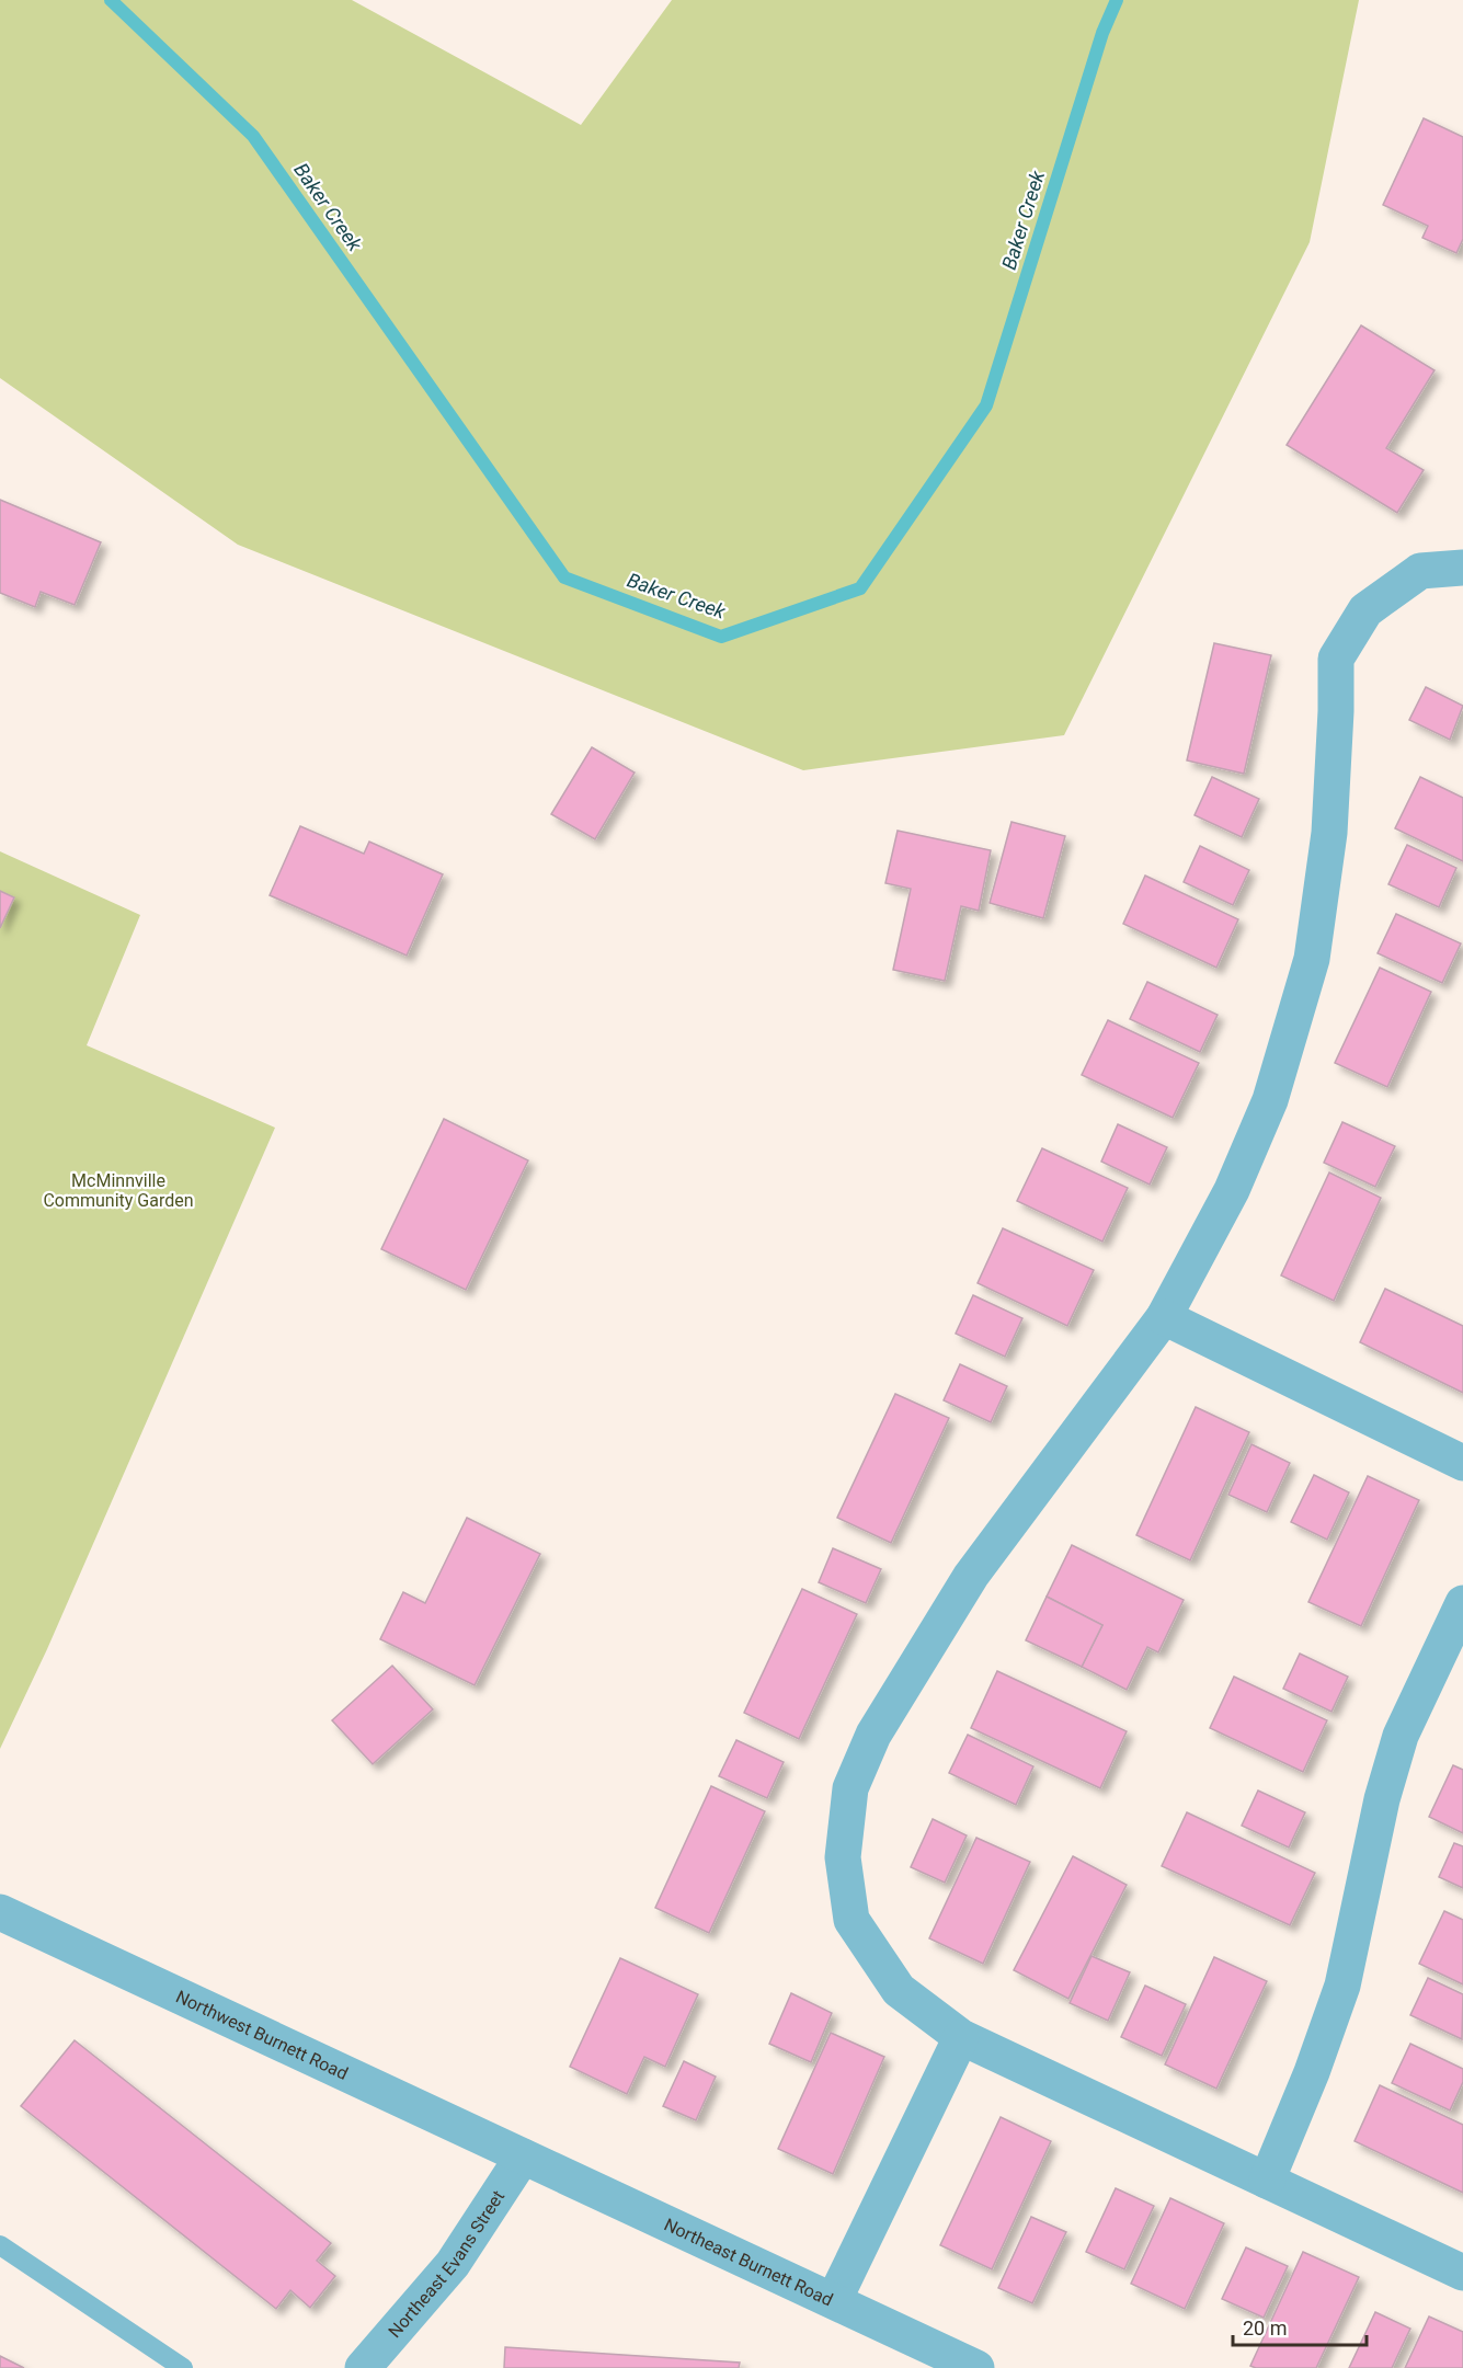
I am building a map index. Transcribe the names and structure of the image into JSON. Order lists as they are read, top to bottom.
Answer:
{
  "streets": {
    "street": ["Northwest Burnett Road", "Northeast Burnett Road", "Northeast Evans Street"]
  },
  "crossings": [
    ["Northwest Burnett Road", "Northeast Burnett Road"],
    ["Northwest Burnett Road", "Northeast Evans Street"],
    ["Northeast Burnett Road", "Northeast Evans Street"]
  ],
  "water": ["Baker Creek"],
  "parks": ["McMinnville Community Garden"],
  "scale_bar": "20 m"
}
